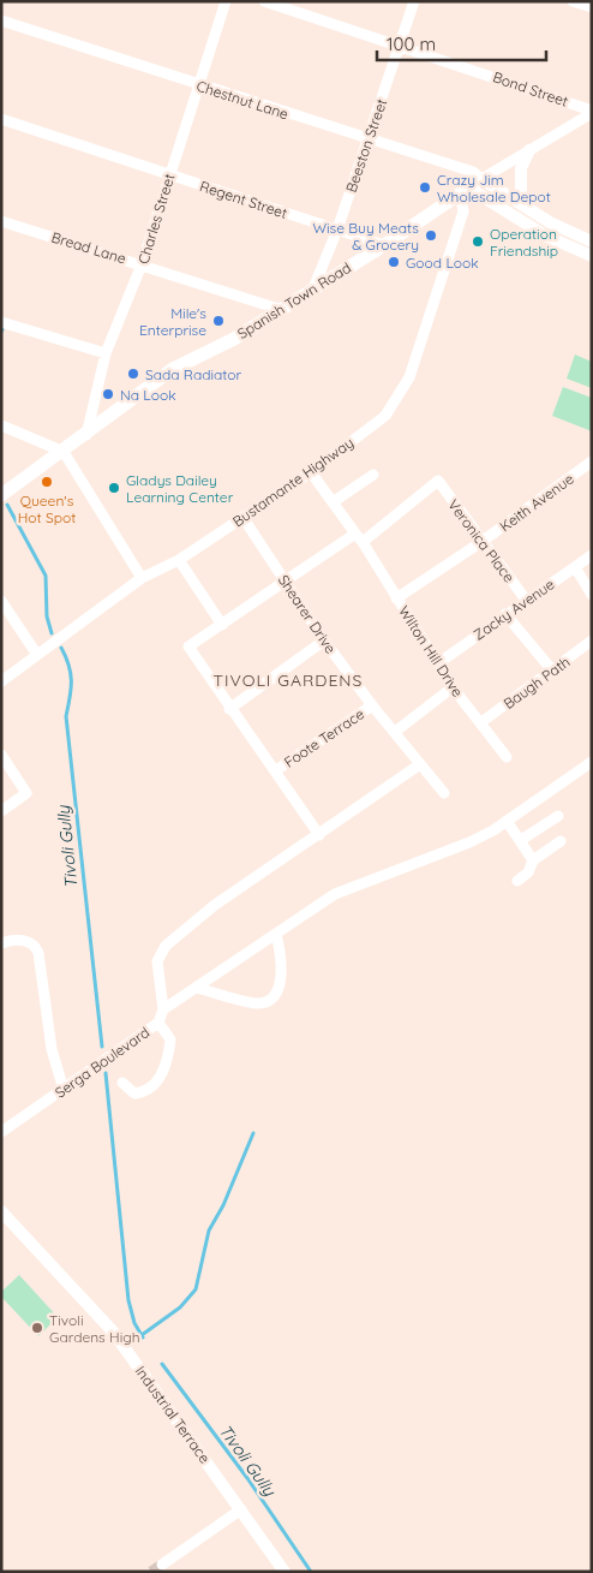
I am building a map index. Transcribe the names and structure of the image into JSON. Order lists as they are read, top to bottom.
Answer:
{
  "streets": {
    "main road": ["Spanish Town Road"],
    "street": [
      "Bond Street",
      "Chestnut Lane",
      "Beeston Street",
      "Regent Street",
      "Charles Street",
      "Bread Lane",
      "Bustamante Highway",
      "Keith Avenue",
      "Veronica Place",
      "Zacky Avenue",
      "Shearer Drive",
      "Wilton Hill Drive",
      "Baugh Path",
      "Foote Terrace",
      "Serga Boulevard",
      "Industrial Terrace"
    ]
  },
  "crossings": [
    ["Bond Street", "Beeston Street"],
    ["Bond Street", "Spanish Town Road"],
    ["Chestnut Lane", "Beeston Street"],
    ["Chestnut Lane", "Charles Street"],
    ["Chestnut Lane", "Spanish Town Road"],
    ["Beeston Street", "Regent Street"],
    ["Beeston Street", "Spanish Town Road"],
    ["Regent Street", "Charles Street"],
    ["Regent Street", "Spanish Town Road"],
    ["Charles Street", "Bread Lane"],
    ["Charles Street", "Spanish Town Road"],
    ["Bread Lane", "Spanish Town Road"],
    ["Spanish Town Road", "Bustamante Highway"],
    ["Bustamante Highway", "Shearer Drive"],
    ["Keith Avenue", "Veronica Place"],
    ["Keith Avenue", "Wilton Hill Drive"],
    ["Veronica Place", "Zacky Avenue"],
    ["Veronica Place", "Wilton Hill Drive"],
    ["Zacky Avenue", "Wilton Hill Drive"],
    ["Shearer Drive", "Foote Terrace"],
    ["Shearer Drive", "Serga Boulevard"],
    ["Wilton Hill Drive", "Baugh Path"]
  ],
  "districts": ["TIVOLI GARDENS"],
  "water": ["Tivoli Gully"],
  "places": [
    "Crazy Jim Wholesale Depot",
    "Wise Buy Meats & Grocery",
    "Operation Friendship",
    "Good Look",
    "Mile's Enterprise",
    "Sada Radiator",
    "Na Look",
    "Queen's Hot Spot",
    "Gladys Dailey Learning Center",
    "Tivoli Gardens High"
  ],
  "scale_bar": "100 m"
}
